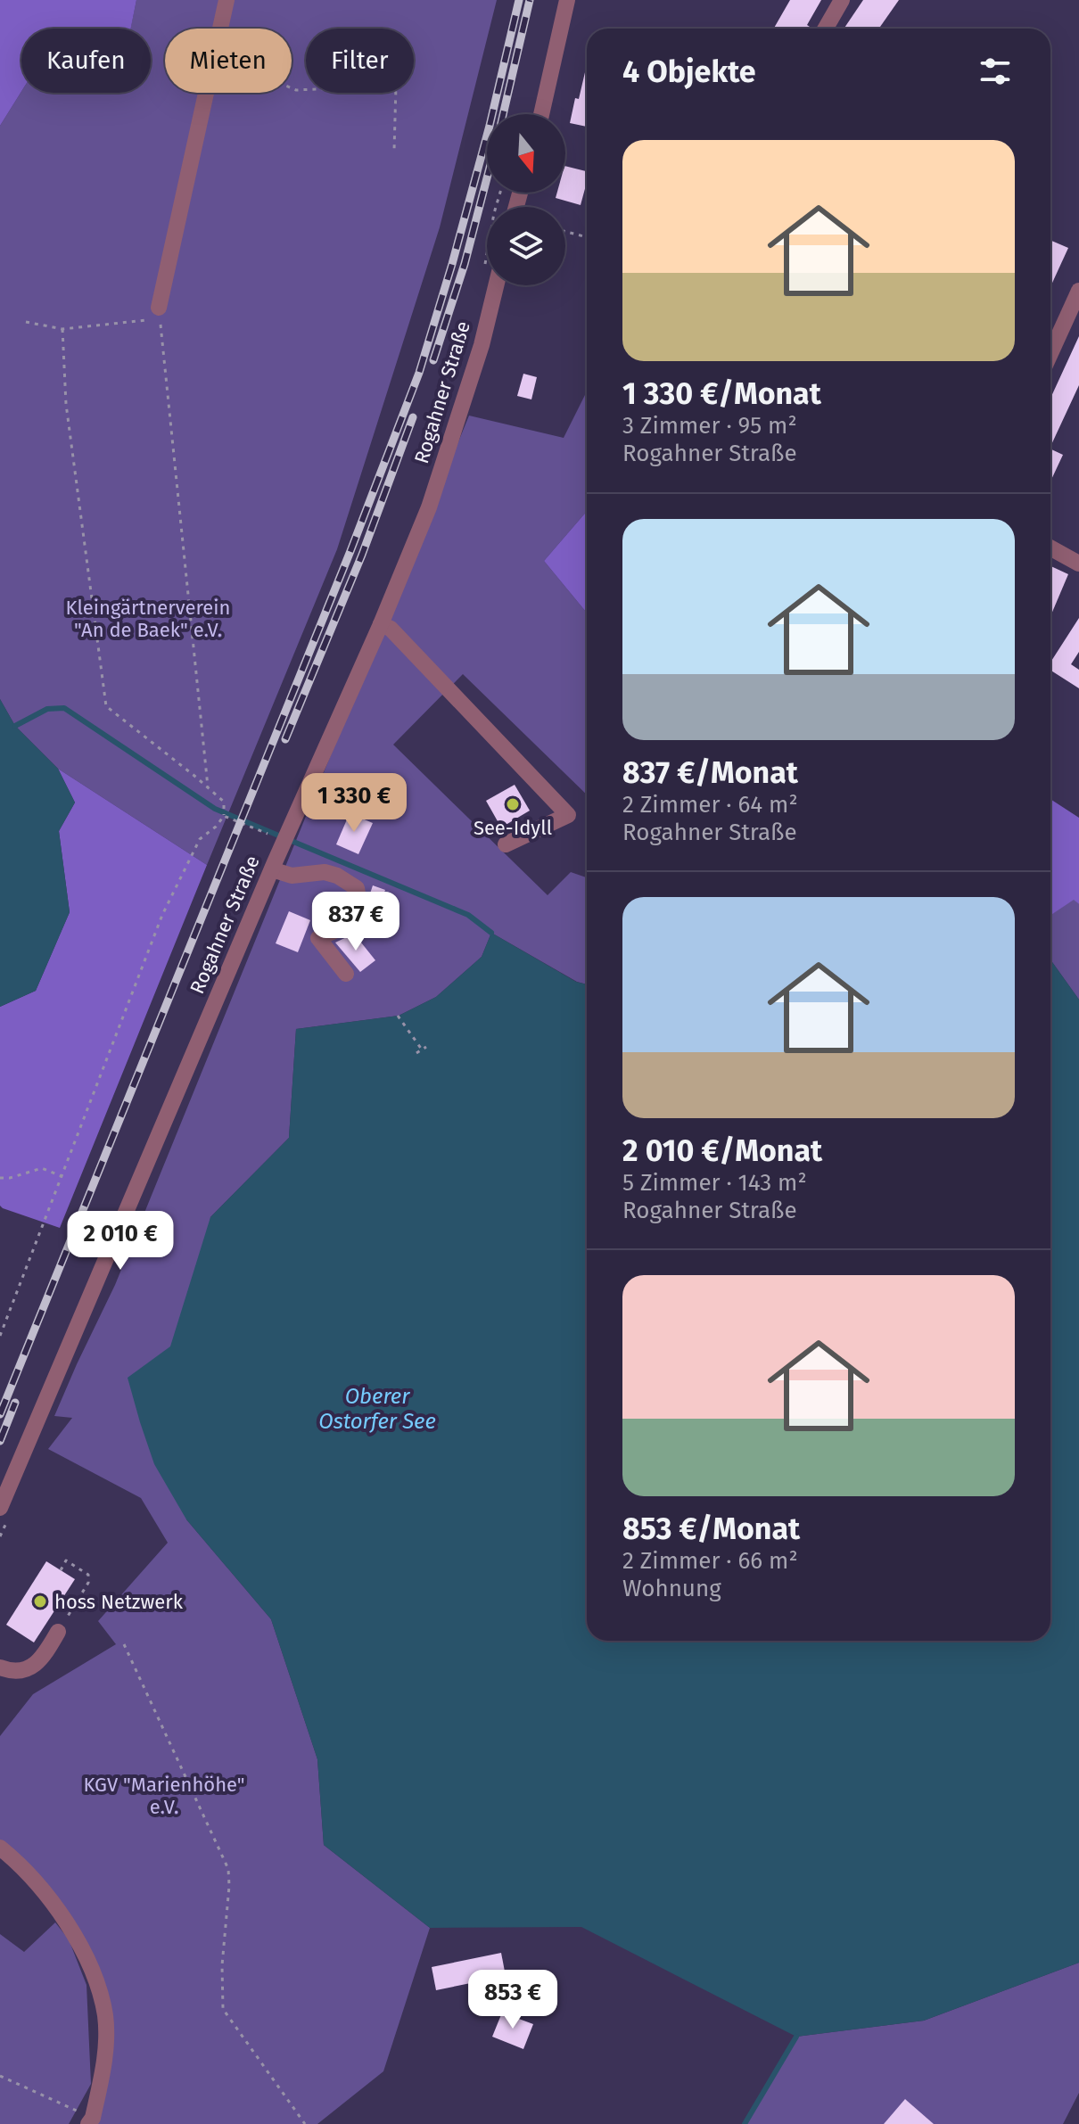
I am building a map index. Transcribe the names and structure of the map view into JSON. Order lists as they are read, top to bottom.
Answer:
{
  "streets": {
    "street": ["Rogahner Straße"]
  },
  "water": ["Oberer Ostorfer See"],
  "parks": ["Kleingärtnerverein \"An de Baek\" e.V.", "KGV \"Marienhöhe\" e.V."],
  "places": ["See-Idyll", "hoss Netzwerk"],
  "north": "bottom",
  "page": {
    "chip": ["Kaufen", "Mieten", "Filter"],
    "heading": "4 Objekte",
    "list": [
      {
        "name": "1 330 €/Monat",
        "note": "3 Zimmer · 95 m² · Rogahner Straße"
      },
      {
        "name": "837 €/Monat",
        "note": "2 Zimmer · 64 m² · Rogahner Straße"
      },
      {
        "name": "2 010 €/Monat",
        "note": "5 Zimmer · 143 m² · Rogahner Straße"
      },
      {
        "name": "853 €/Monat",
        "note": "2 Zimmer · 66 m² · Wohnung"
      }
    ],
    "price": [
      "1 330 €",
      "837 €",
      "2 010 €",
      "853 €"
    ]
  }
}
